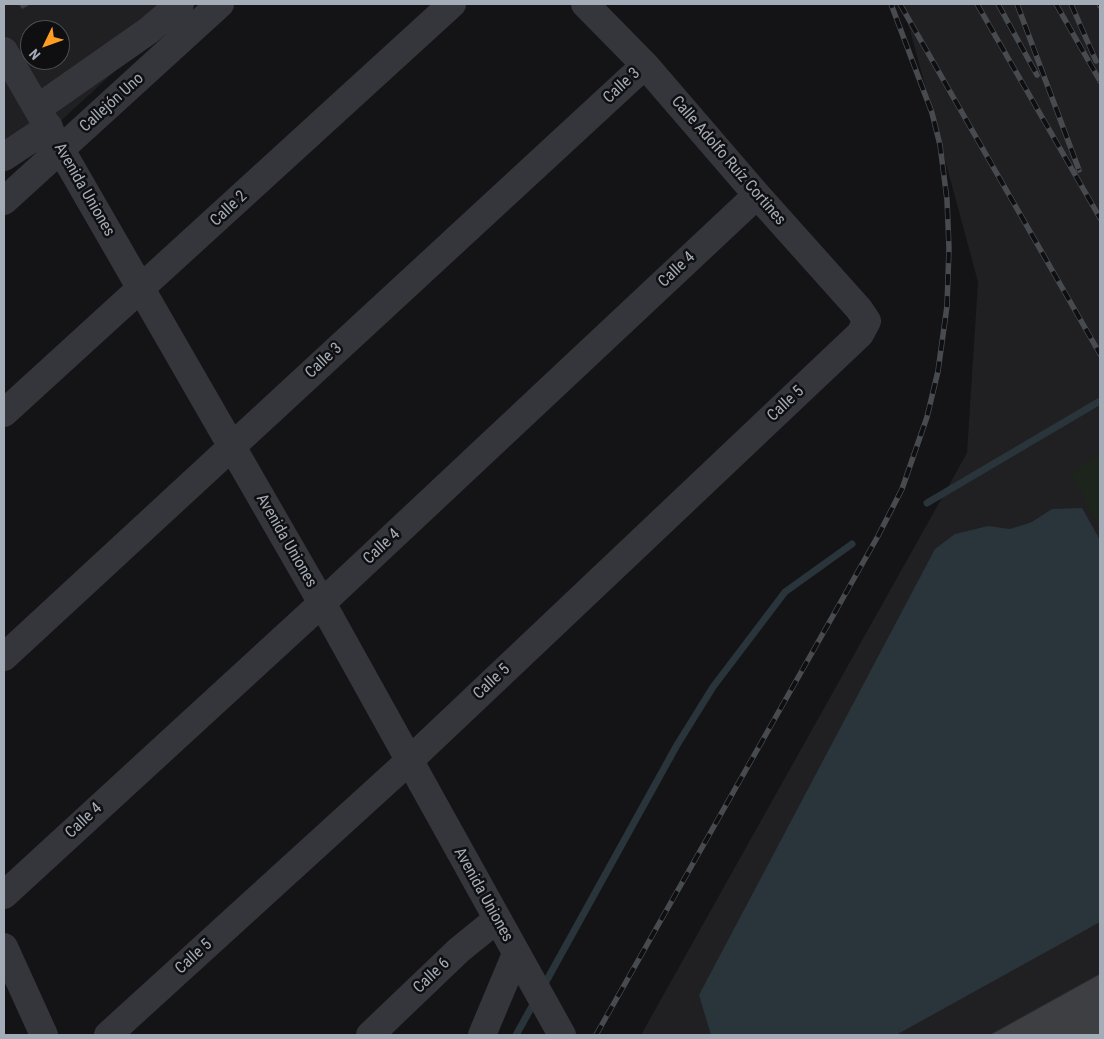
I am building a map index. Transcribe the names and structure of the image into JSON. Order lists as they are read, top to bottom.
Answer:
{
  "streets": {
    "street": [
      "Calle 3",
      "Callejón Uno",
      "Calle Adolfo Ruíz Cortines",
      "Avenida Uniones",
      "Calle 2",
      "Calle 4",
      "Calle 5",
      "Calle 6"
    ]
  },
  "crossings": [
    ["Calle 3", "Calle Adolfo Ruíz Cortines"],
    ["Calle 3", "Avenida Uniones"],
    ["Callejón Uno", "Avenida Uniones"],
    ["Calle Adolfo Ruíz Cortines", "Calle 4"],
    ["Calle Adolfo Ruíz Cortines", "Calle 5"],
    ["Avenida Uniones", "Calle 2"],
    ["Avenida Uniones", "Calle 4"],
    ["Avenida Uniones", "Calle 5"],
    ["Avenida Uniones", "Calle 6"]
  ],
  "north": "bottom left"
}
